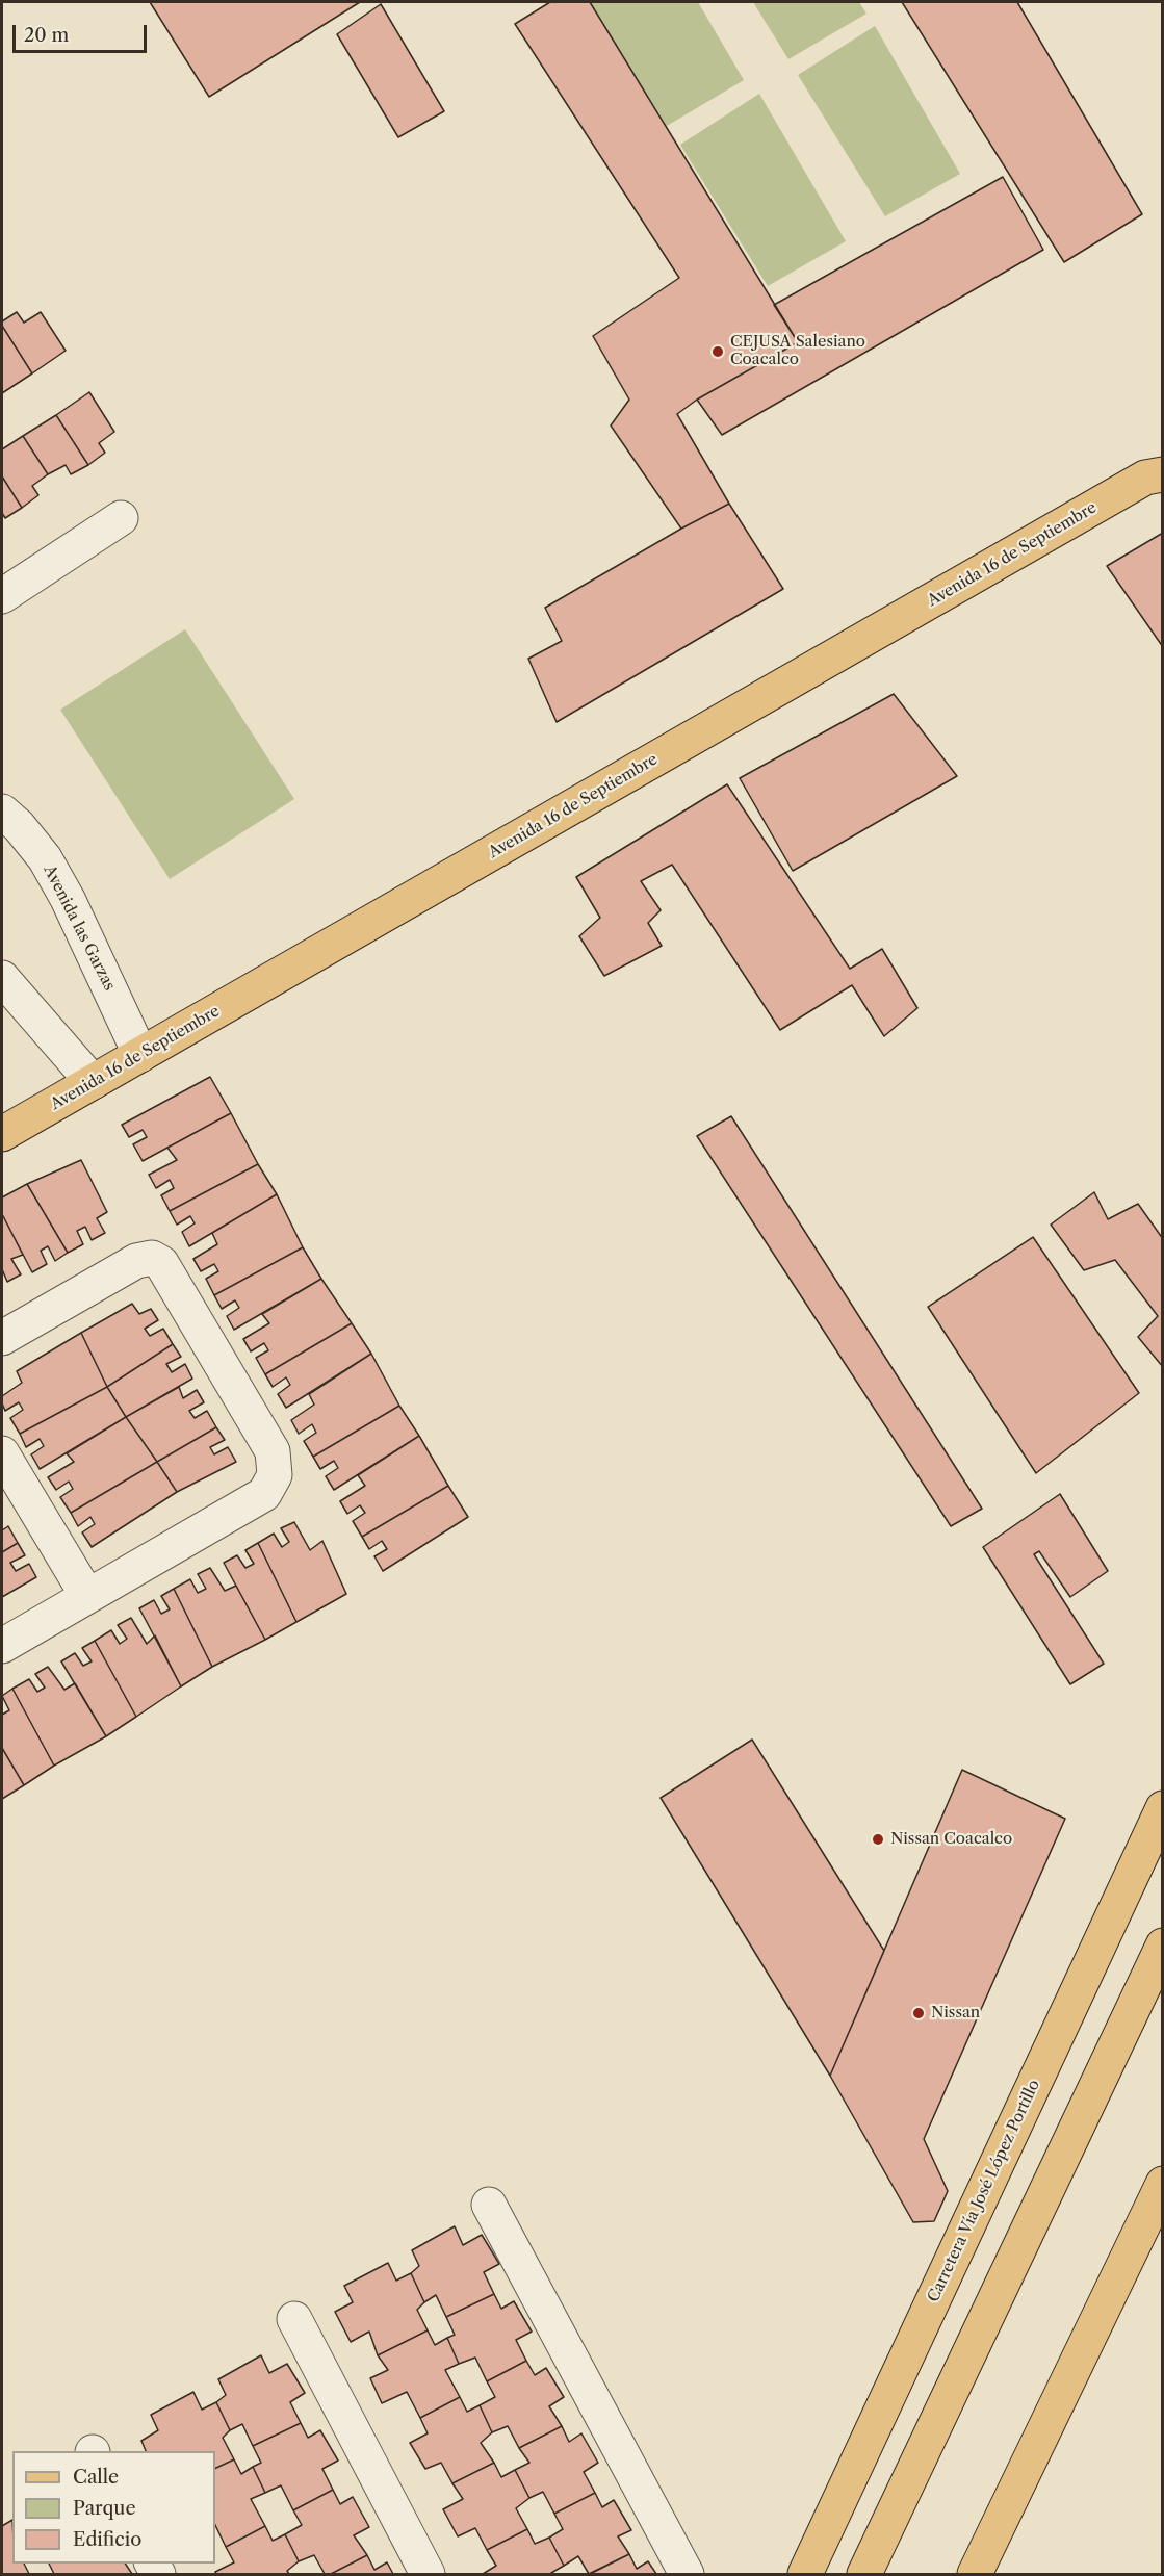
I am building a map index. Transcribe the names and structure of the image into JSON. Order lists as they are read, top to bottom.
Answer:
{
  "streets": {
    "main road": ["Avenida 16 de Septiembre", "Carretera Vía José López Portillo"],
    "street": ["Avenida las Garzas"]
  },
  "crossings": [
    ["Avenida 16 de Septiembre", "Avenida las Garzas"]
  ],
  "places": ["CEJUSA Salesiano Coacalco", "Nissan Coacalco", "Nissan"],
  "legend": ["Calle", "Parque", "Edificio"],
  "scale_bar": "20 m"
}
